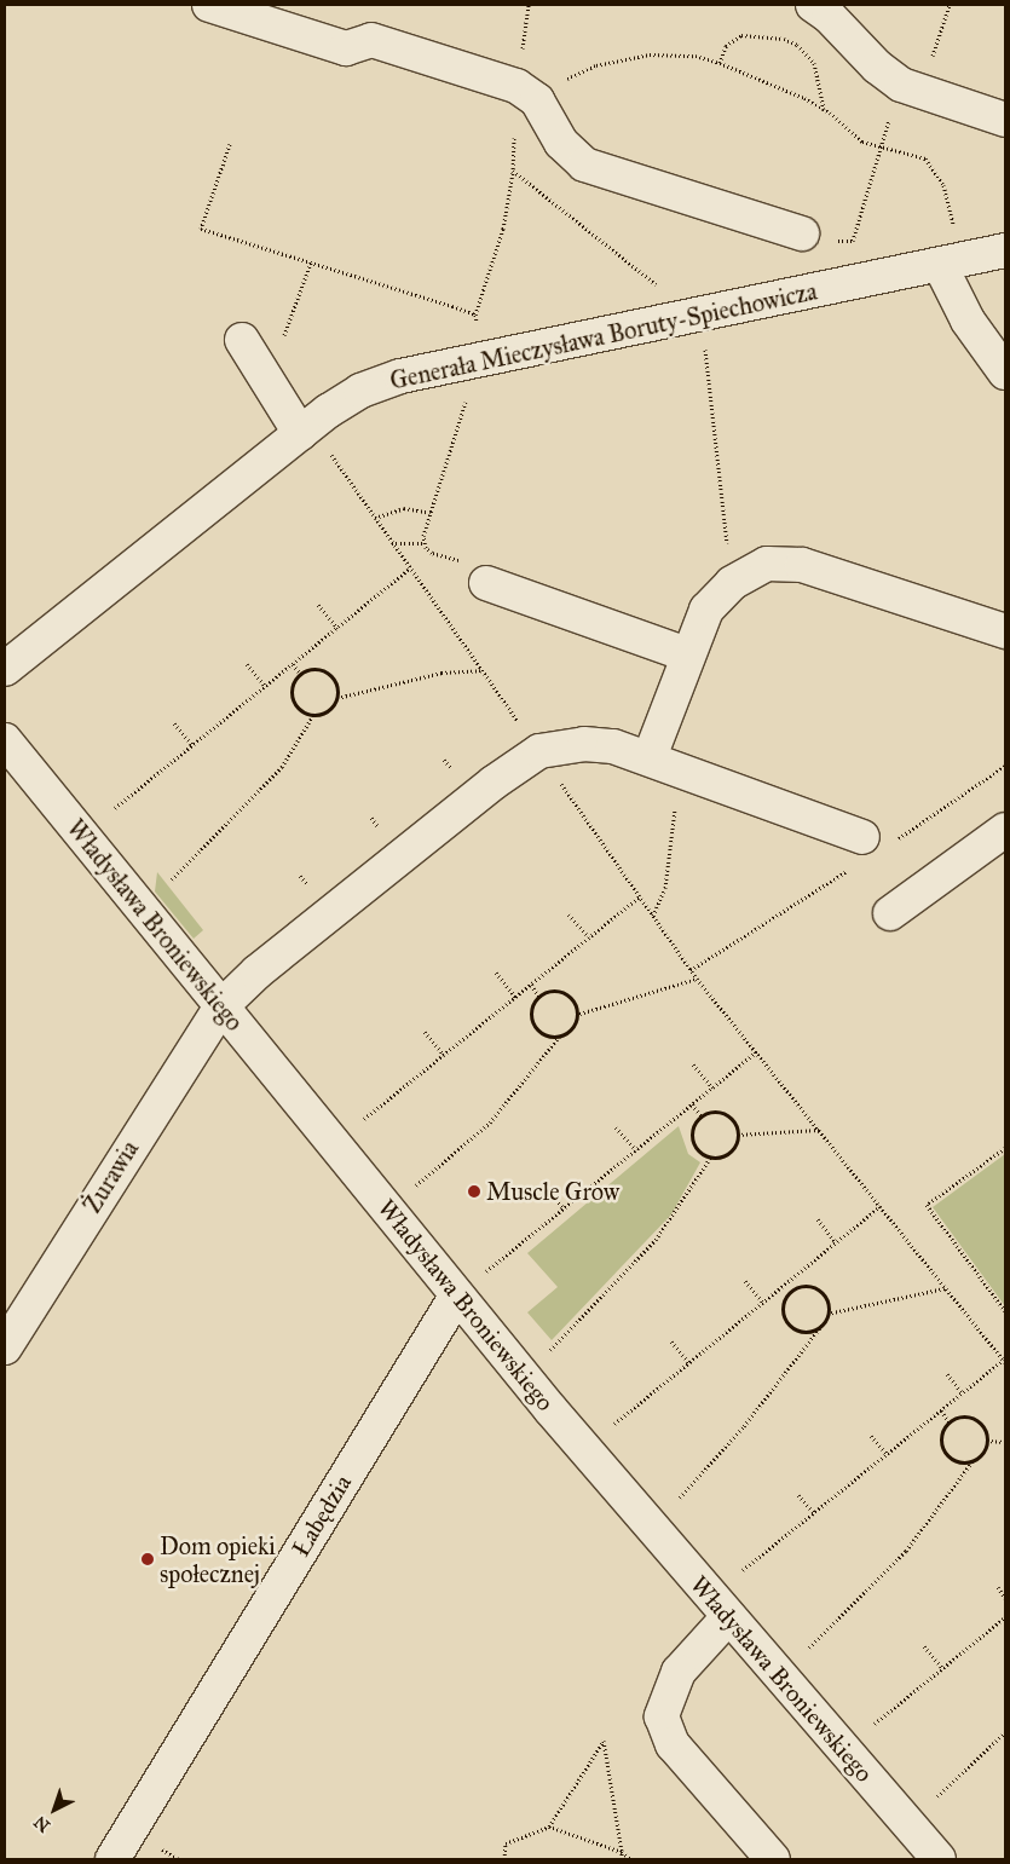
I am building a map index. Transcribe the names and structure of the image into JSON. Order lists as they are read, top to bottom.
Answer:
{
  "streets": {
    "street": [
      "Generała Mieczysława Boruty-Spiechowicza",
      "Władysława Broniewskiego",
      "Żurawia",
      "Łabędzia"
    ]
  },
  "crossings": [
    ["Władysława Broniewskiego", "Żurawia"],
    ["Władysława Broniewskiego", "Łabędzia"]
  ],
  "places": ["Muscle Grow", "Dom opieki społecznej"],
  "north": "bottom left"
}
